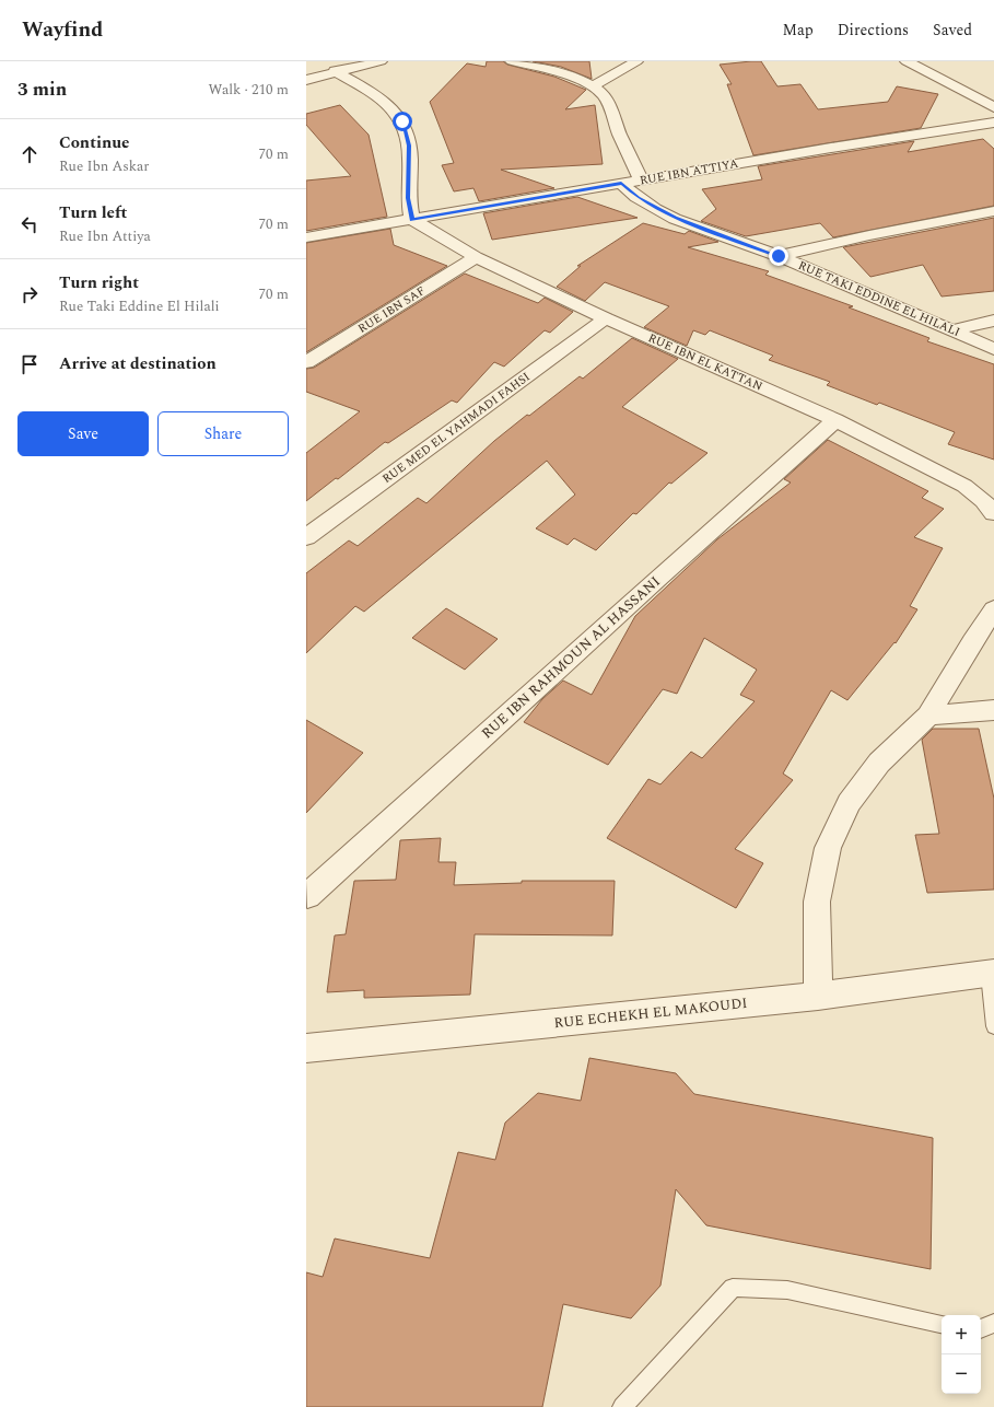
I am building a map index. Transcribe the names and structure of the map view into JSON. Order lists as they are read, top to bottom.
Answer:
{
  "streets": {
    "street": [
      "RUE IBN ATTIYA",
      "RUE TAKI EDDINE EL HILALI",
      "RUE IBN SAF",
      "RUE IBN EL KATTAN",
      "RUE MED EL YAHMADI FAHSI",
      "RUE IBN RAHMOUN AL HASSANI",
      "RUE ECHEKH EL MAKOUDI"
    ]
  },
  "crossings": [
    ["RUE IBN ATTIYA", "RUE TAKI EDDINE EL HILALI"],
    ["RUE IBN ATTIYA", "RUE IBN EL KATTAN"],
    ["RUE IBN SAF", "RUE IBN EL KATTAN"],
    ["RUE IBN EL KATTAN", "RUE MED EL YAHMADI FAHSI"],
    ["RUE IBN EL KATTAN", "RUE IBN RAHMOUN AL HASSANI"]
  ],
  "page": {
    "header": "Wayfind",
    "nav": ["Map", "Directions", "Saved"],
    "heading": ["3 min", "Walk · 210 m"],
    "list": [
      ["Continue", "Rue Ibn Askar", "70 m"],
      ["Turn left", "Rue Ibn Attiya", "70 m"],
      ["Turn right", "Rue Taki Eddine El Hilali", "70 m"],
      "Arrive at destination"
    ],
    "buttons": ["Save", "Share"],
    "map_buttons": ["+", "−"]
  }
}
